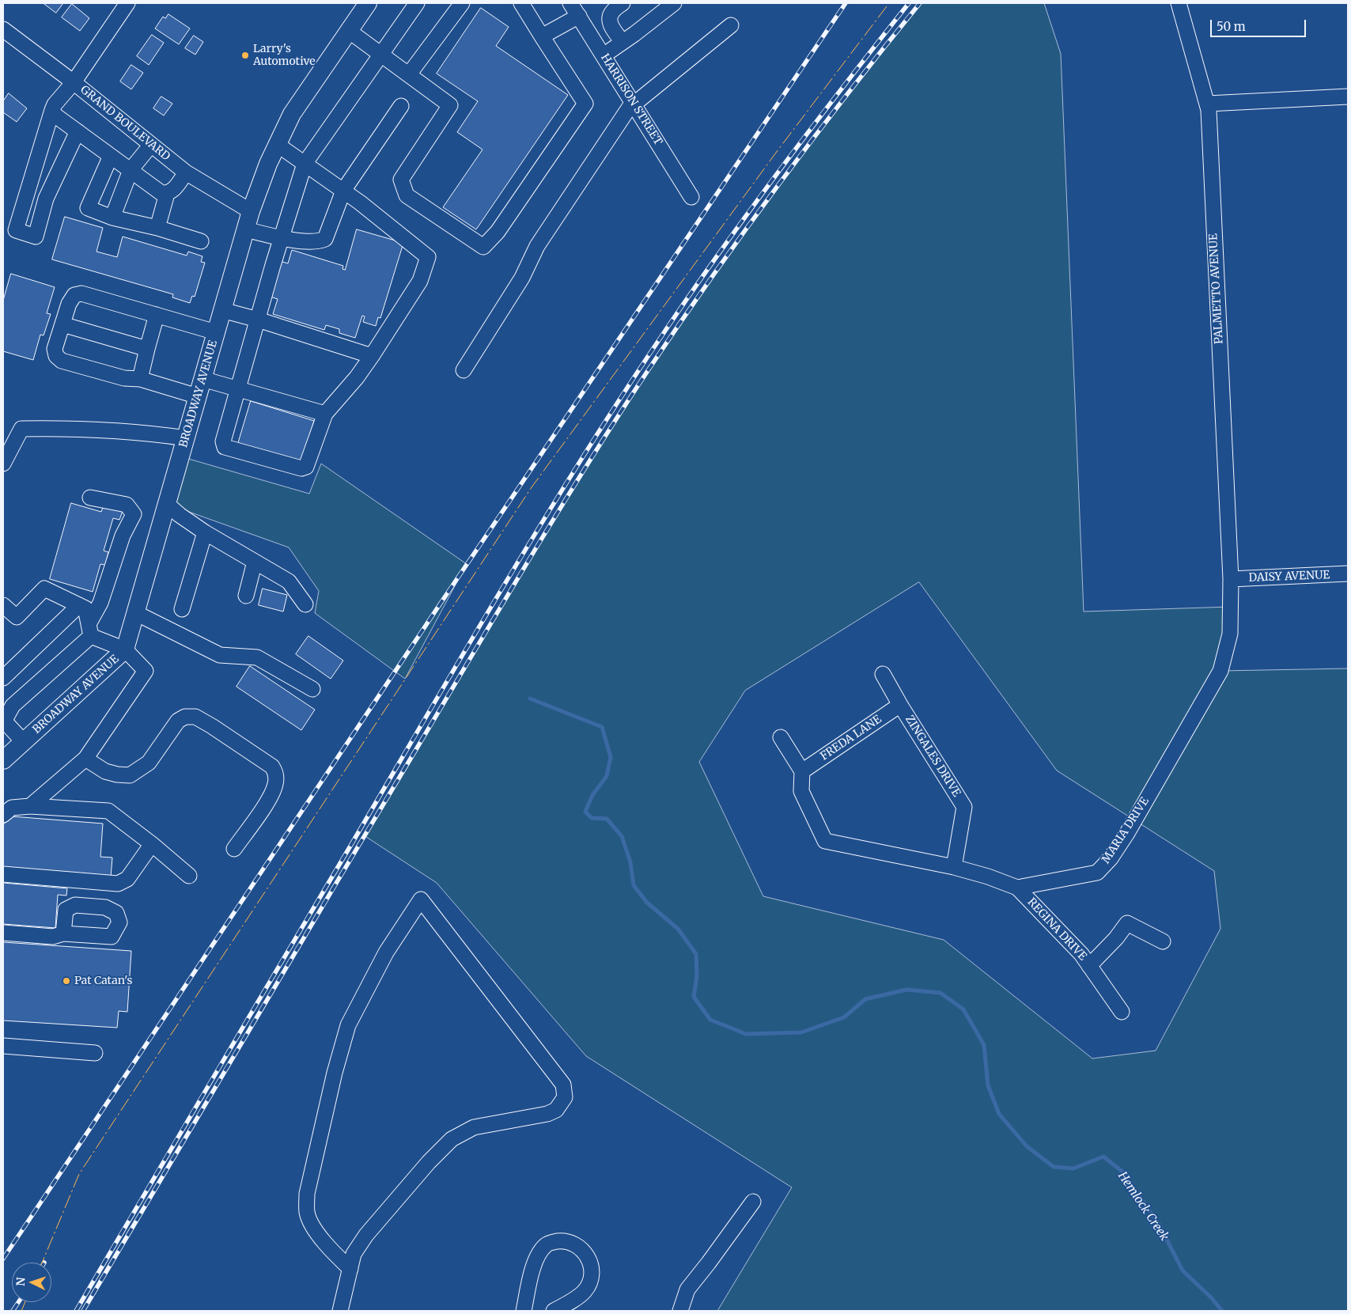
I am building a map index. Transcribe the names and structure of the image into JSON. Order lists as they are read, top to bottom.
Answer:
{
  "streets": {
    "main road": ["BROADWAY AVENUE"],
    "street": [
      "HARRISON STREET",
      "GRAND BOULEVARD",
      "PALMETTO AVENUE",
      "DAISY AVENUE",
      "FREDA LANE",
      "ZINGALES DRIVE",
      "MARIA DRIVE",
      "REGINA DRIVE"
    ]
  },
  "crossings": [
    ["GRAND BOULEVARD", "BROADWAY AVENUE"],
    ["PALMETTO AVENUE", "DAISY AVENUE"],
    ["PALMETTO AVENUE", "MARIA DRIVE"],
    ["DAISY AVENUE", "MARIA DRIVE"],
    ["FREDA LANE", "ZINGALES DRIVE"],
    ["MARIA DRIVE", "REGINA DRIVE"]
  ],
  "water": ["Hemlock Creek"],
  "places": ["Larry's Automotive", "Pat Catan's"],
  "scale_bar": "50 m",
  "north": "left"
}
